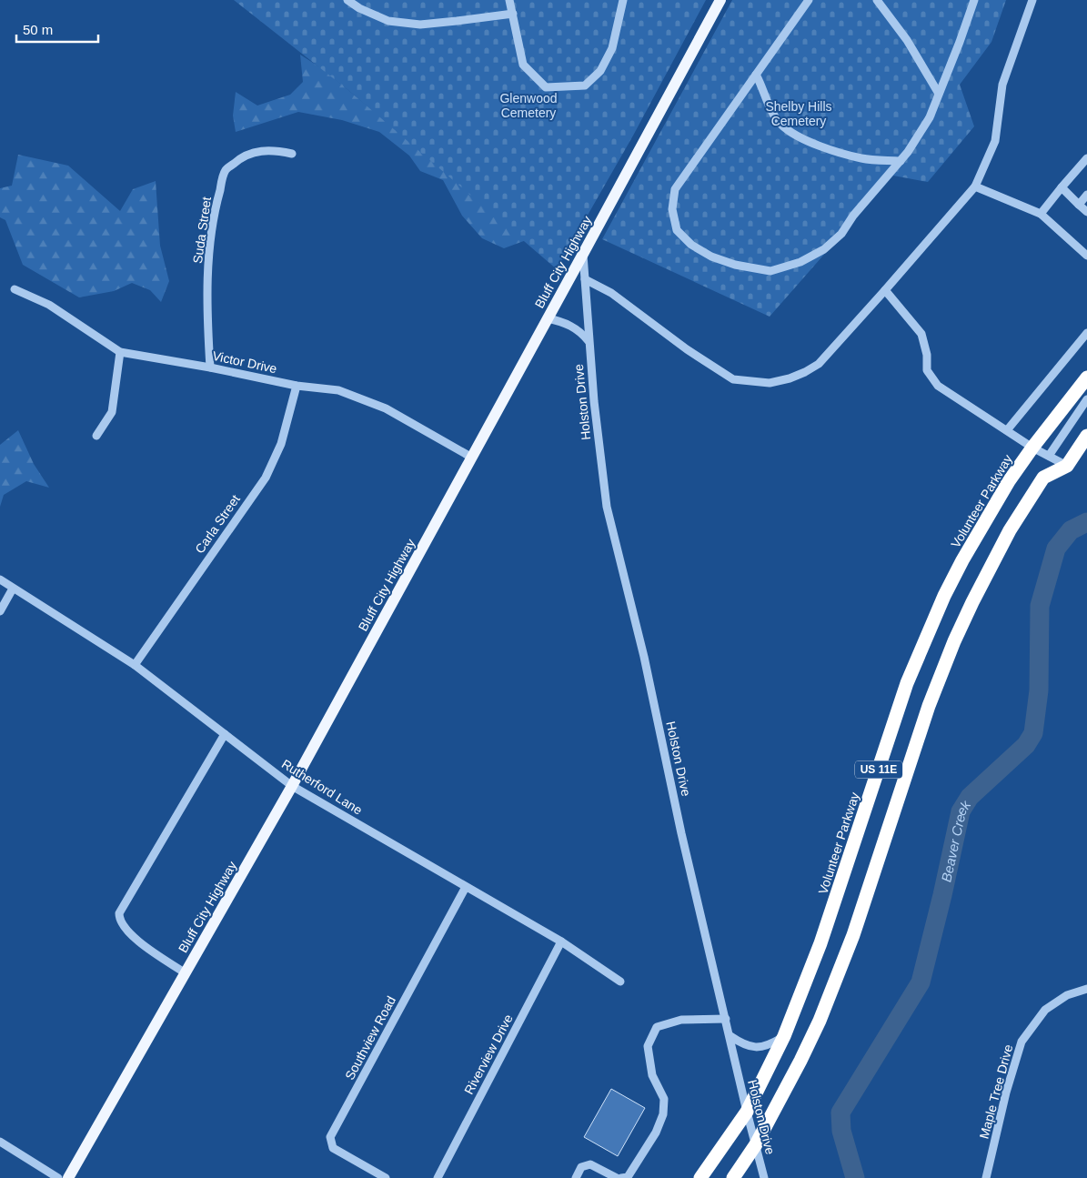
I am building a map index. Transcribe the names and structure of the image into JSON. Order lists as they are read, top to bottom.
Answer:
{
  "streets": {
    "highway": ["Volunteer Parkway", "US 11E"],
    "main road": ["Bluff City Highway"],
    "street": [
      "Suda Street",
      "Victor Drive",
      "Holston Drive",
      "Carla Street",
      "Rutherford Lane",
      "Southview Road",
      "Riverview Drive",
      "Maple Tree Drive"
    ]
  },
  "crossings": [
    ["Suda Street", "Victor Drive"],
    ["Bluff City Highway", "Victor Drive"],
    ["Bluff City Highway", "Holston Drive"],
    ["Bluff City Highway", "Rutherford Lane"],
    ["Victor Drive", "Carla Street"],
    ["Holston Drive", "Volunteer Parkway"],
    ["Holston Drive", "US 11E"],
    ["Carla Street", "Rutherford Lane"],
    ["Rutherford Lane", "Southview Road"],
    ["Rutherford Lane", "Riverview Drive"]
  ],
  "water": ["Beaver Creek"],
  "parks": ["Glenwood Cemetery", "Shelby Hills Cemetery"],
  "scale_bar": "50 m"
}
